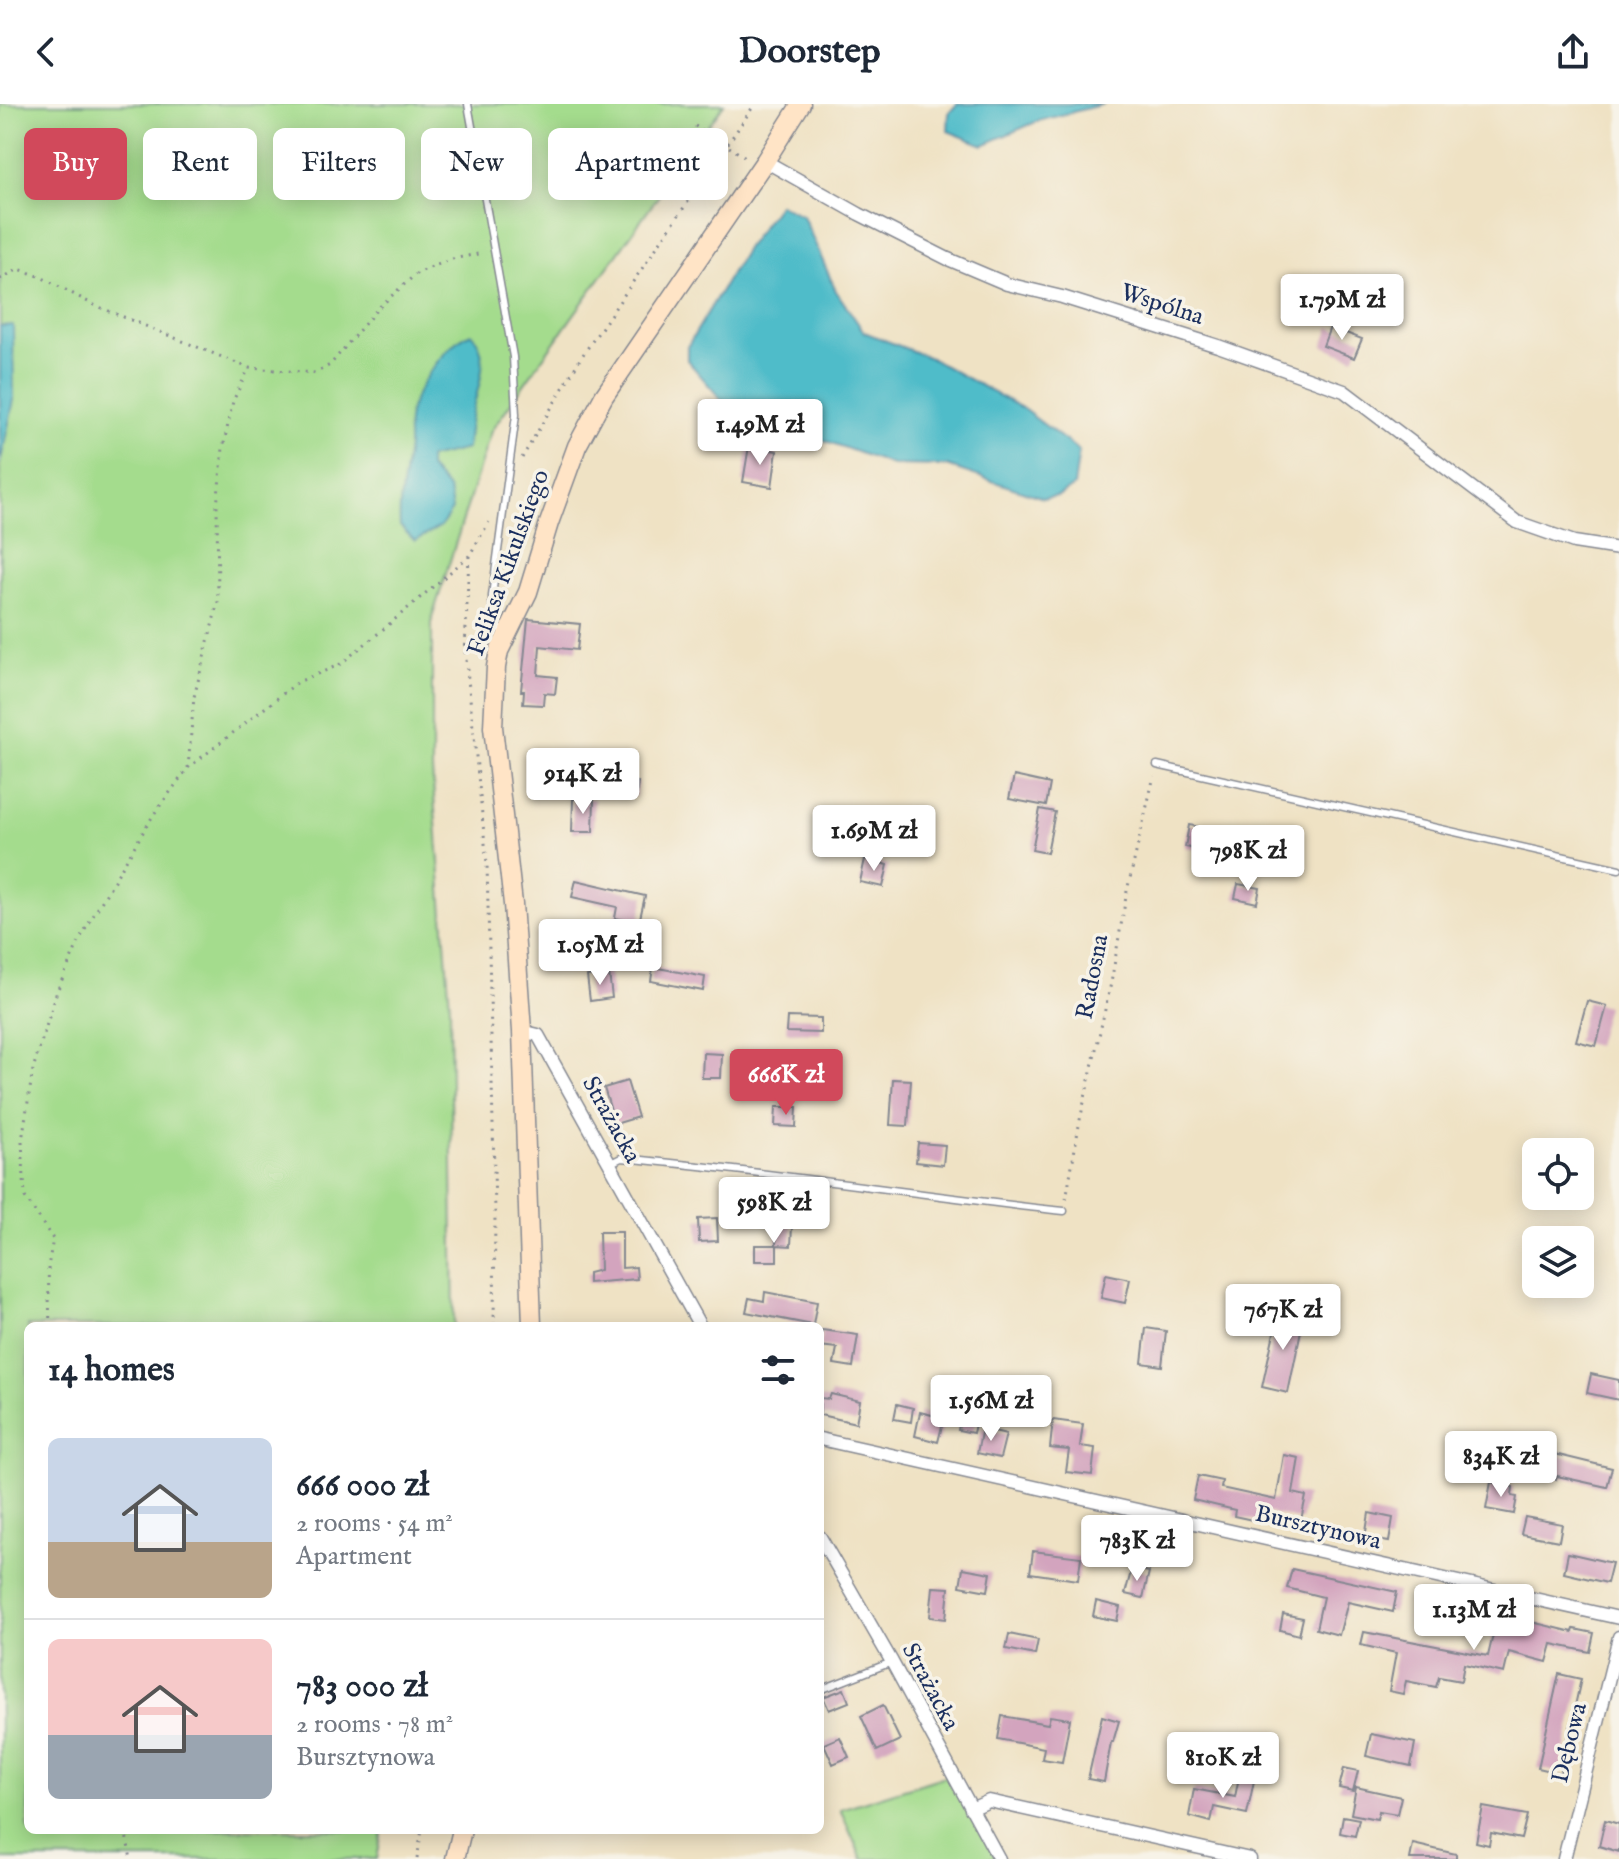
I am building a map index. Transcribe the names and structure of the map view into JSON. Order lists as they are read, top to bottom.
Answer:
{
  "streets": {
    "main road": ["Feliksa Kikulskiego"],
    "street": [
      "Wspólna",
      "Strażacka",
      "Bursztynowa",
      "Dębowa"
    ],
    "path": ["Radosna"]
  },
  "crossings": [
    ["Wspólna", "Feliksa Kikulskiego"],
    ["Feliksa Kikulskiego", "Strażacka"]
  ],
  "page": {
    "header": "Doorstep",
    "chip": [
      "Buy",
      "Rent",
      "Filters",
      "New",
      "Apartment"
    ],
    "price": [
      "1.79M zł",
      "1.49M zł",
      "914K zł",
      "1.69M zł",
      "798K zł",
      "1.05M zł",
      "666K zł",
      "598K zł",
      "767K zł",
      "1.56M zł",
      "834K zł",
      "783K zł",
      "1.13M zł",
      "810K zł"
    ],
    "heading": "14 homes",
    "list": [
      {
        "name": "666 000 zł",
        "note": "2 rooms · 54 m² · Apartment"
      },
      {
        "name": "783 000 zł",
        "note": "2 rooms · 78 m² · Bursztynowa"
      }
    ]
  }
}
